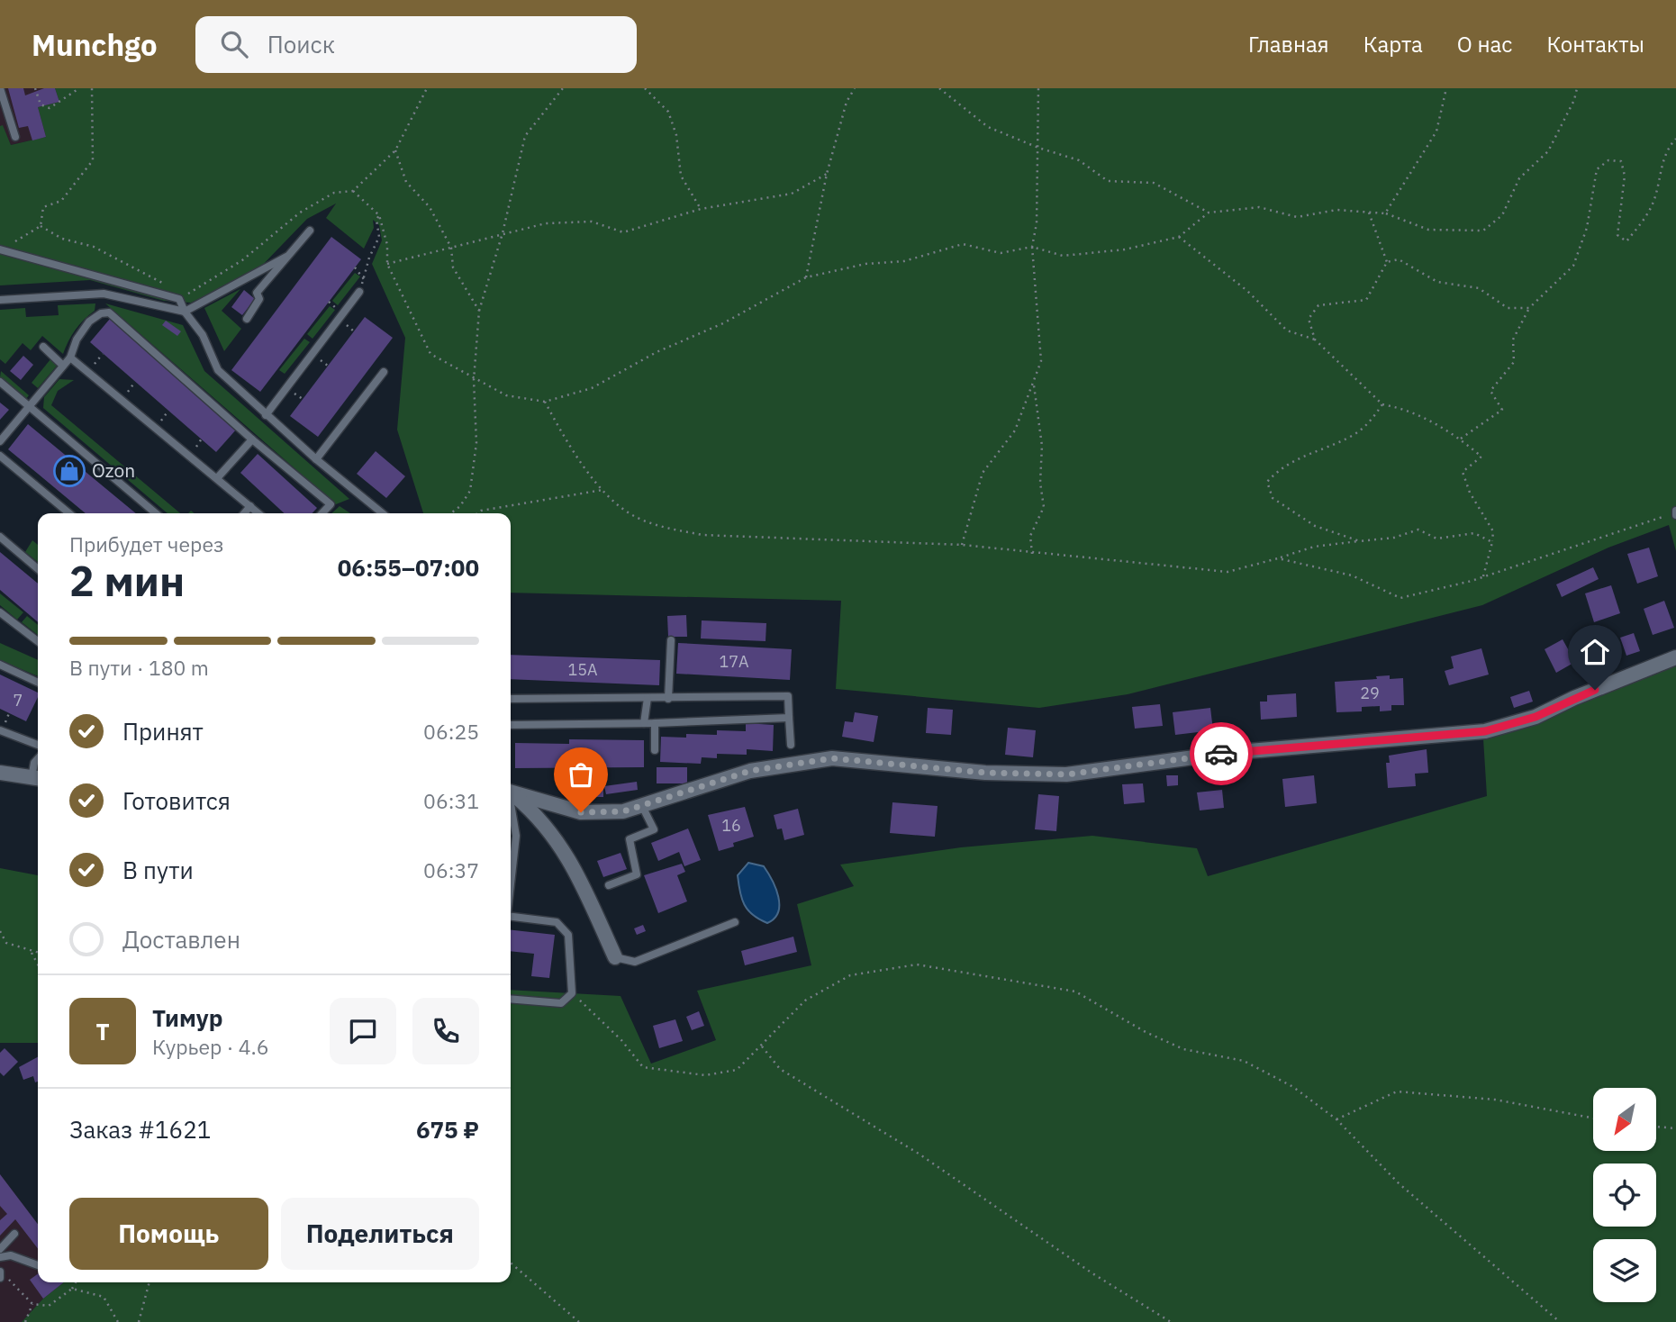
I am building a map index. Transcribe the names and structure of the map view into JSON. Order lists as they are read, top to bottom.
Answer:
{
  "places": {
    "shop": ["Ozon"]
  },
  "house_numbers": [
    "17А",
    "15А",
    "29",
    "7",
    "16"
  ],
  "north": "bottom left",
  "page": {
    "header": "Munchgo",
    "search": "Поиск",
    "nav": [
      "Главная",
      "Карта",
      "О нас",
      "Контакты"
    ],
    "heading": ["2 мин", "Прибудет через", "06:55–07:00"],
    "panel": [
      "Тимур",
      "Курьер · 4.6",
      "Заказ #1621",
      "675 ₽"
    ],
    "bar": "В пути · 180 m",
    "list": [
      ["Принят", "06:25"],
      ["Готовится", "06:31"],
      ["В пути", "06:37"],
      "Доставлен"
    ],
    "round": "Т",
    "buttons": ["Помощь", "Поделиться"]
  }
}
